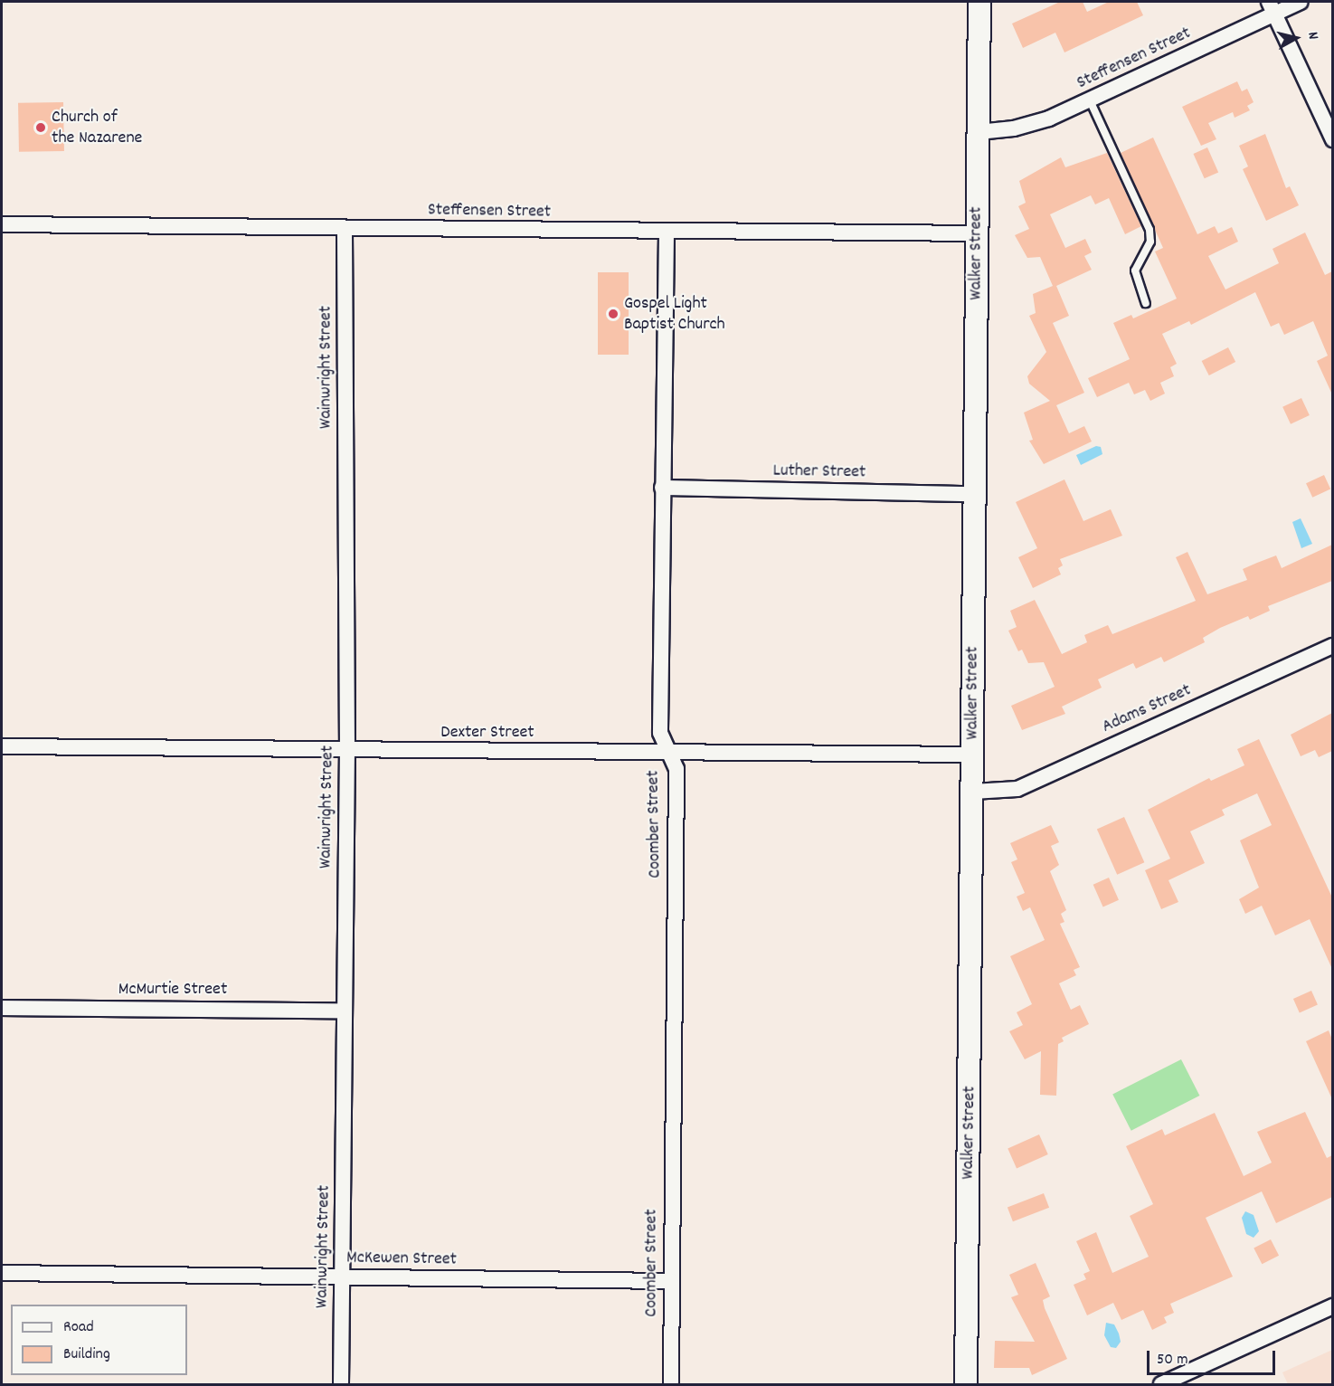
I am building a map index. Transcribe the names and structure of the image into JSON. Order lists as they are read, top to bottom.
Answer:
{
  "streets": {
    "main road": ["Walker Street"],
    "street": [
      "Steffensen Street",
      "Wainwright Street",
      "Luther Street",
      "Adams Street",
      "Dexter Street",
      "Coomber Street",
      "McMurtie Street",
      "McKewen Street"
    ]
  },
  "crossings": [
    ["Steffensen Street", "Walker Street"],
    ["Steffensen Street", "Wainwright Street"],
    ["Steffensen Street", "Coomber Street"],
    ["Walker Street", "Luther Street"],
    ["Walker Street", "Adams Street"],
    ["Walker Street", "Dexter Street"],
    ["Wainwright Street", "Dexter Street"],
    ["Wainwright Street", "McMurtie Street"],
    ["Wainwright Street", "McKewen Street"],
    ["Luther Street", "Coomber Street"],
    ["Dexter Street", "Coomber Street"],
    ["Coomber Street", "McKewen Street"]
  ],
  "places": ["Church of the Nazarene", "Gospel Light Baptist Church"],
  "legend": ["Road", "Building"],
  "scale_bar": "50 m",
  "north": "right"
}
